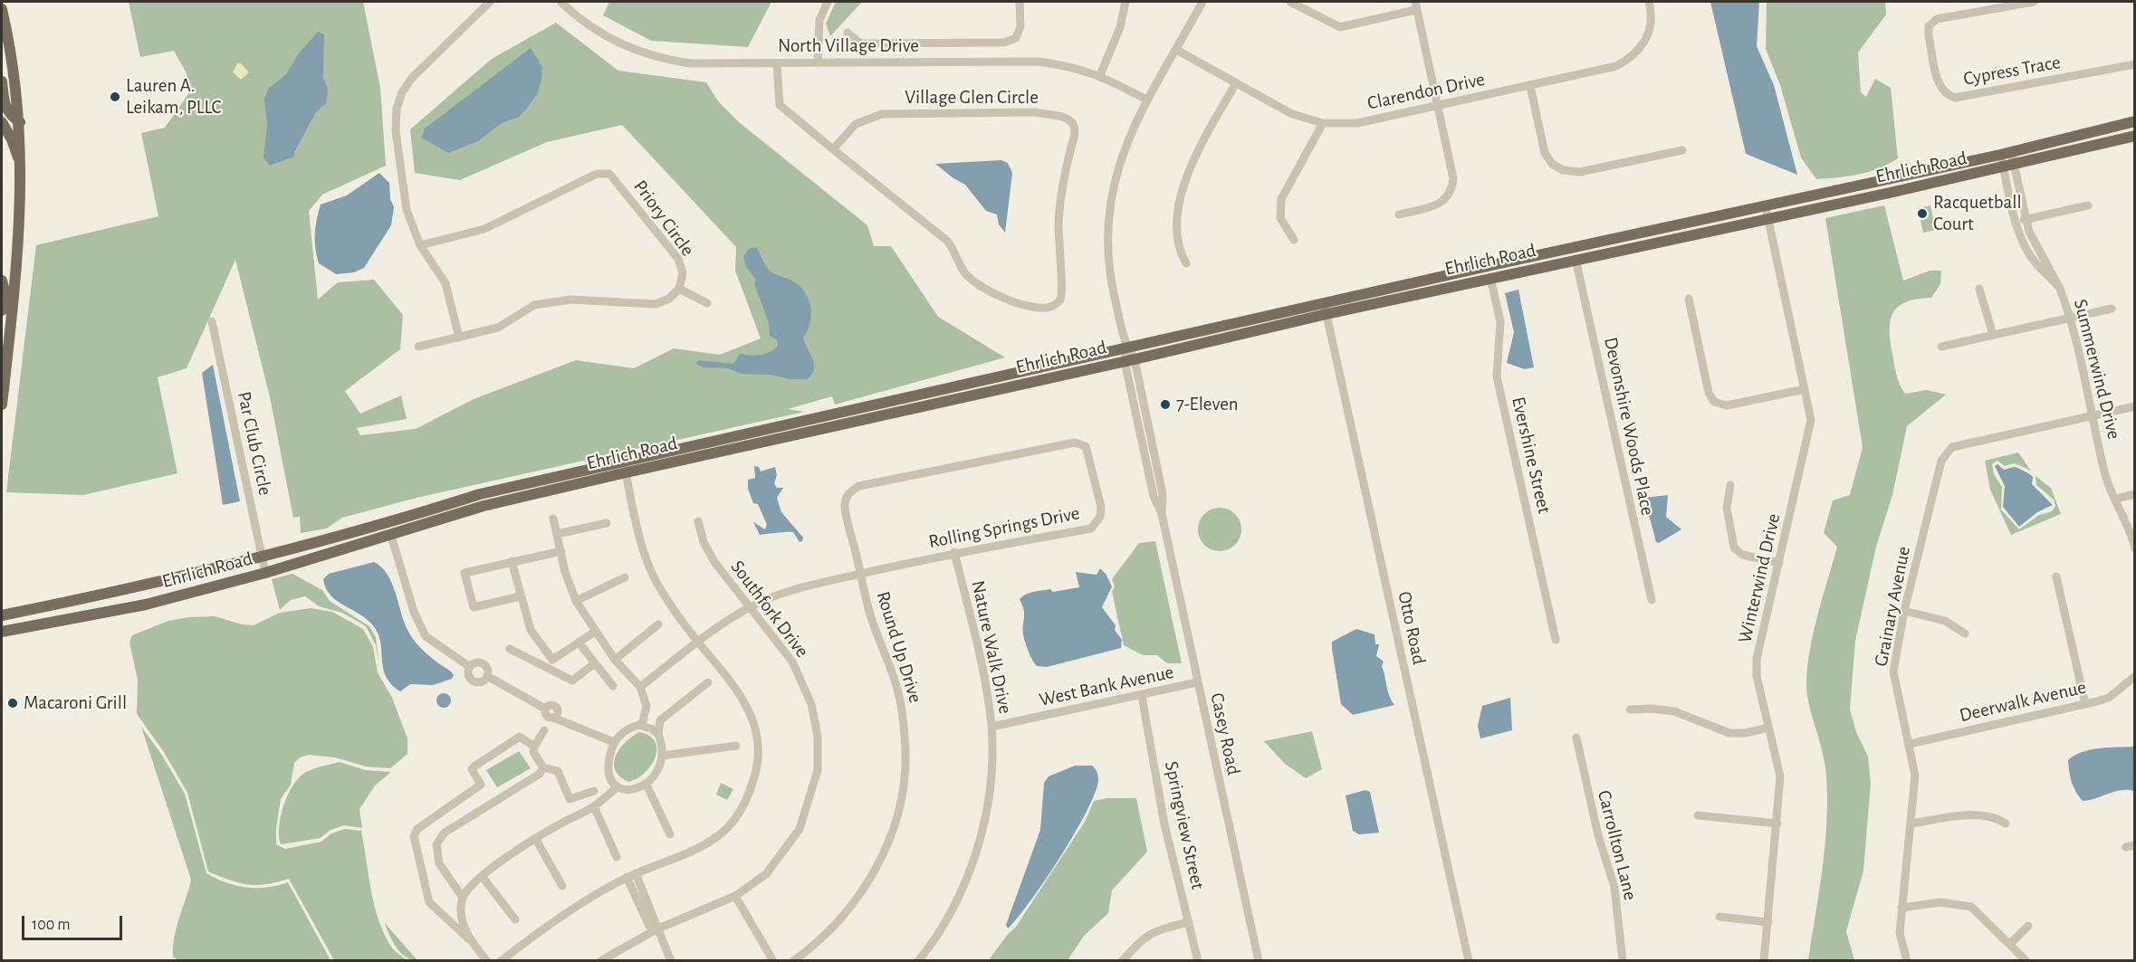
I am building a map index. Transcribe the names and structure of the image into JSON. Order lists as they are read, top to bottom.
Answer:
{
  "streets": {
    "main road": ["Ehrlich Road"],
    "street": [
      "North Village Drive",
      "Cypress Trace",
      "Clarendon Drive",
      "Village Glen Circle",
      "Priory Circle",
      "Summerwind Drive",
      "Devonshire Woods Place",
      "Par Club Circle",
      "Evershine Street",
      "Rolling Springs Drive",
      "Winterwind Drive",
      "Grainary Avenue",
      "Southfork Drive",
      "Otto Road",
      "Round Up Drive",
      "Nature Walk Drive",
      "West Bank Avenue",
      "Deerwalk Avenue",
      "Casey Road",
      "Springview Street",
      "Carrollton Lane"
    ]
  },
  "crossings": [
    ["North Village Drive", "Village Glen Circle"],
    ["Ehrlich Road", "Summerwind Drive"],
    ["Ehrlich Road", "Devonshire Woods Place"],
    ["Ehrlich Road", "Par Club Circle"],
    ["Ehrlich Road", "Evershine Street"],
    ["Ehrlich Road", "Winterwind Drive"],
    ["Ehrlich Road", "Otto Road"],
    ["Ehrlich Road", "Casey Road"],
    ["Summerwind Drive", "Grainary Avenue"],
    ["Rolling Springs Drive", "Southfork Drive"],
    ["Rolling Springs Drive", "Round Up Drive"],
    ["Rolling Springs Drive", "Nature Walk Drive"],
    ["Grainary Avenue", "Deerwalk Avenue"],
    ["Nature Walk Drive", "West Bank Avenue"],
    ["West Bank Avenue", "Casey Road"],
    ["West Bank Avenue", "Springview Street"]
  ],
  "places": [
    "Lauren A. Leikam, PLLC",
    "Racquetball Court",
    "7-Eleven",
    "Macaroni Grill"
  ],
  "scale_bar": "100 m"
}
